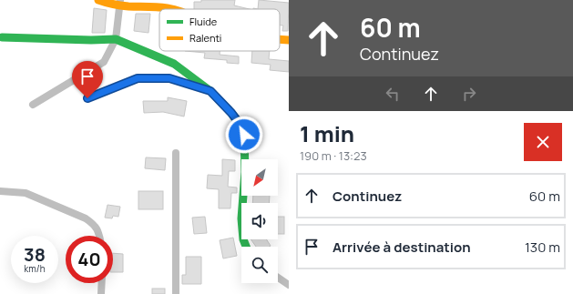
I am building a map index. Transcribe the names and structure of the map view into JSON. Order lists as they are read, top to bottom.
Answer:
{
  "legend": ["Fluide", "Ralenti"],
  "north": "bottom left",
  "page": {
    "turn": ["60 m", "Continuez"],
    "heading": ["1 min", "190 m · 13:23"],
    "list": [
      {
        "name": "Continuez",
        "value": "60 m"
      },
      {
        "name": "Arrivée à destination",
        "value": "130 m"
      }
    ],
    "speed": "38 km/h",
    "limit": "40"
  }
}
